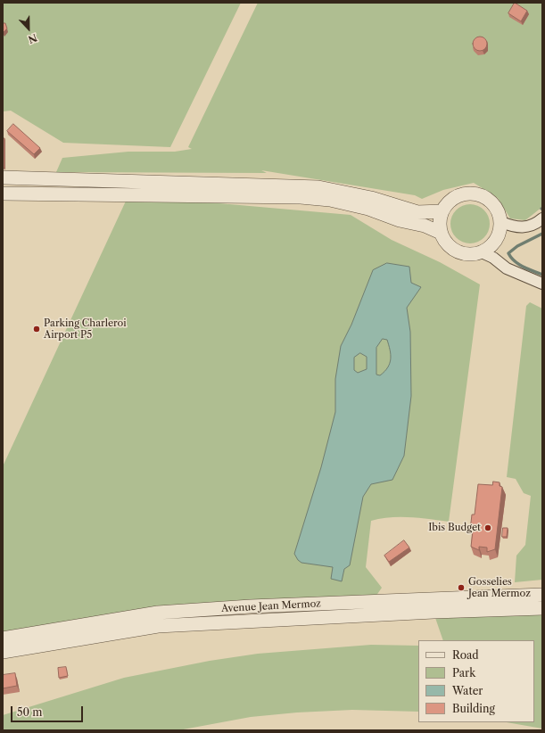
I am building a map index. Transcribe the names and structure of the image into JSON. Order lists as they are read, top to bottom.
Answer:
{
  "streets": {
    "street": ["Avenue Jean Mermoz"]
  },
  "places": ["Parking Charleroi Airport P5", "Ibis Budget", "Gosselies Jean Mermoz"],
  "legend": [
    "Road",
    "Park",
    "Water",
    "Building"
  ],
  "scale_bar": "50 m",
  "north": "bottom"
}
